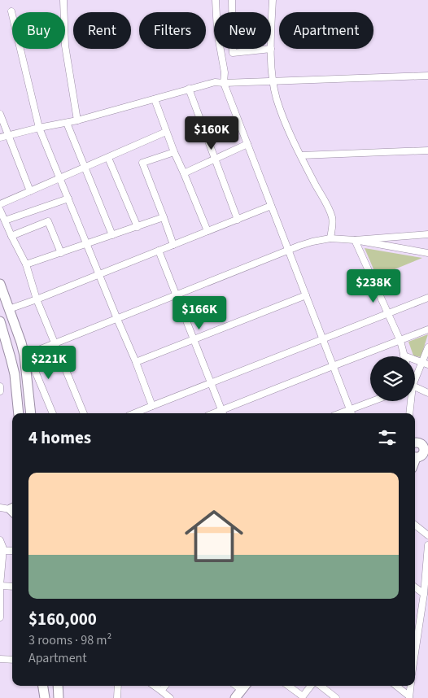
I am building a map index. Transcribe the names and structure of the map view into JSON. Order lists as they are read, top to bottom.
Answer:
{
  "page": {
    "chip": [
      "Buy",
      "Rent",
      "Filters",
      "New",
      "Apartment"
    ],
    "price": [
      "$160K",
      "$238K",
      "$166K",
      "$221K"
    ],
    "heading": "4 homes",
    "list": [
      {
        "name": "$160,000",
        "note": "3 rooms · 98 m² · Apartment"
      }
    ]
  }
}
